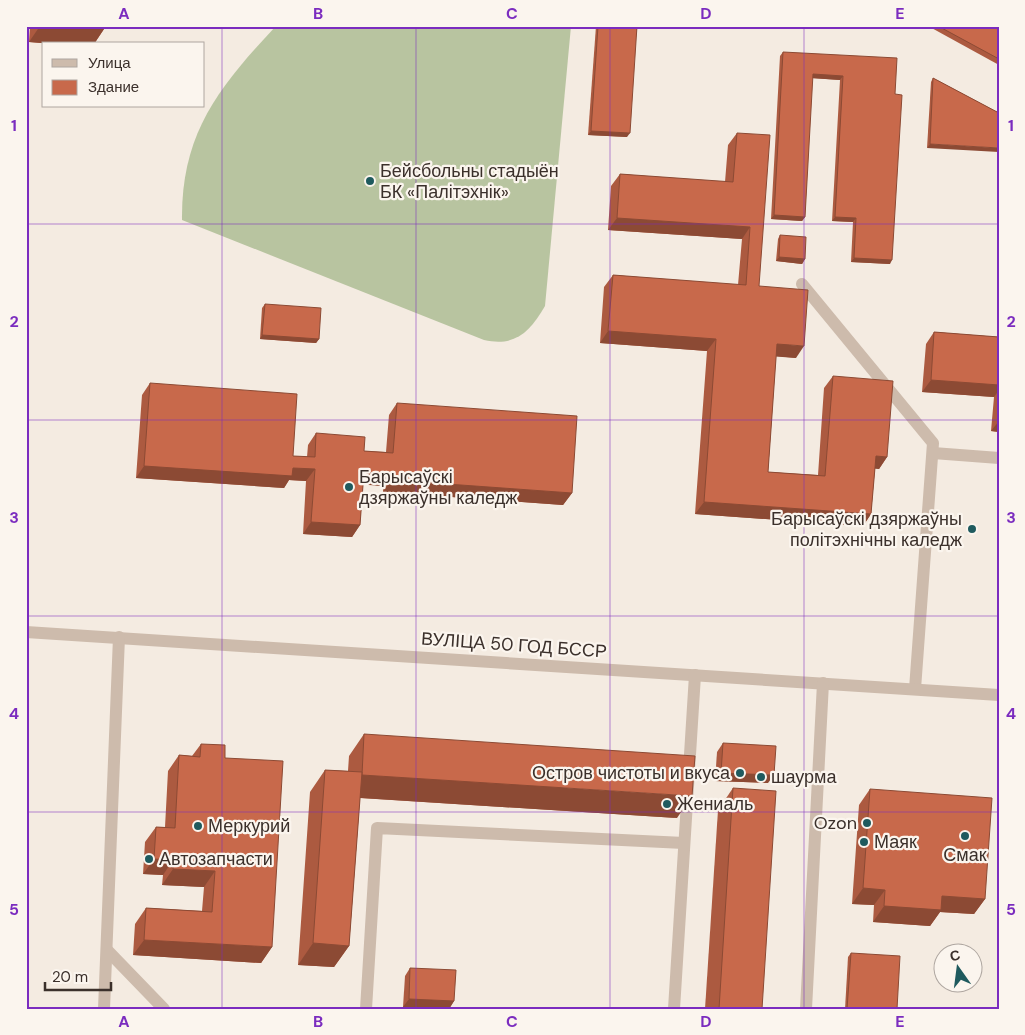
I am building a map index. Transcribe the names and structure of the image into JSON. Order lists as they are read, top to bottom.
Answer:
{
  "streets": {
    "street": ["ВУЛІЦА 50 ГОД БССР"]
  },
  "places": [
    "Бейсбольны стадыён БК «Палітэхнік»",
    "Барысаўскі дзяржаўны каледж",
    "Барысаўскі дзяржаўны політэхнічны каледж",
    "Остров чистоты и вкуса",
    "шаурма",
    "Жениаль",
    "Ozon",
    "Меркурий",
    "Смак",
    "Маяк",
    "Автозапчасти"
  ],
  "legend": ["Улица", "Здание"],
  "scale_bar": "20 m",
  "north": "top",
  "grid": {
    "columns": [
      "A",
      "B",
      "C",
      "D",
      "E"
    ],
    "rows": [
      "1",
      "2",
      "3",
      "4",
      "5"
    ]
  }
}
